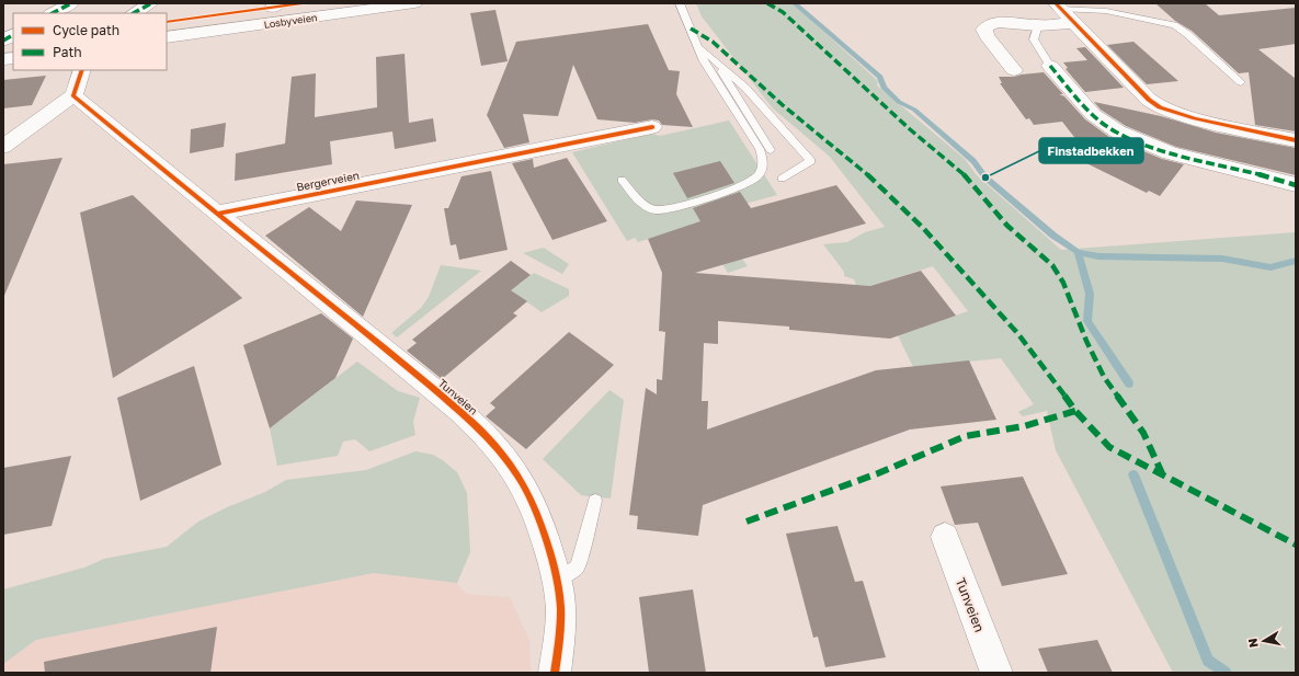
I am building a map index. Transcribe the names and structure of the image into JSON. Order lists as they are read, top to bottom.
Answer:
{
  "streets": {
    "street": ["Losbyveien", "Bergerveien", "Tunveien"]
  },
  "crossings": [
    ["Bergerveien", "Tunveien"]
  ],
  "places": ["Finstadbekken"],
  "legend": ["Cycle path", "Path"],
  "north": "left"
}
